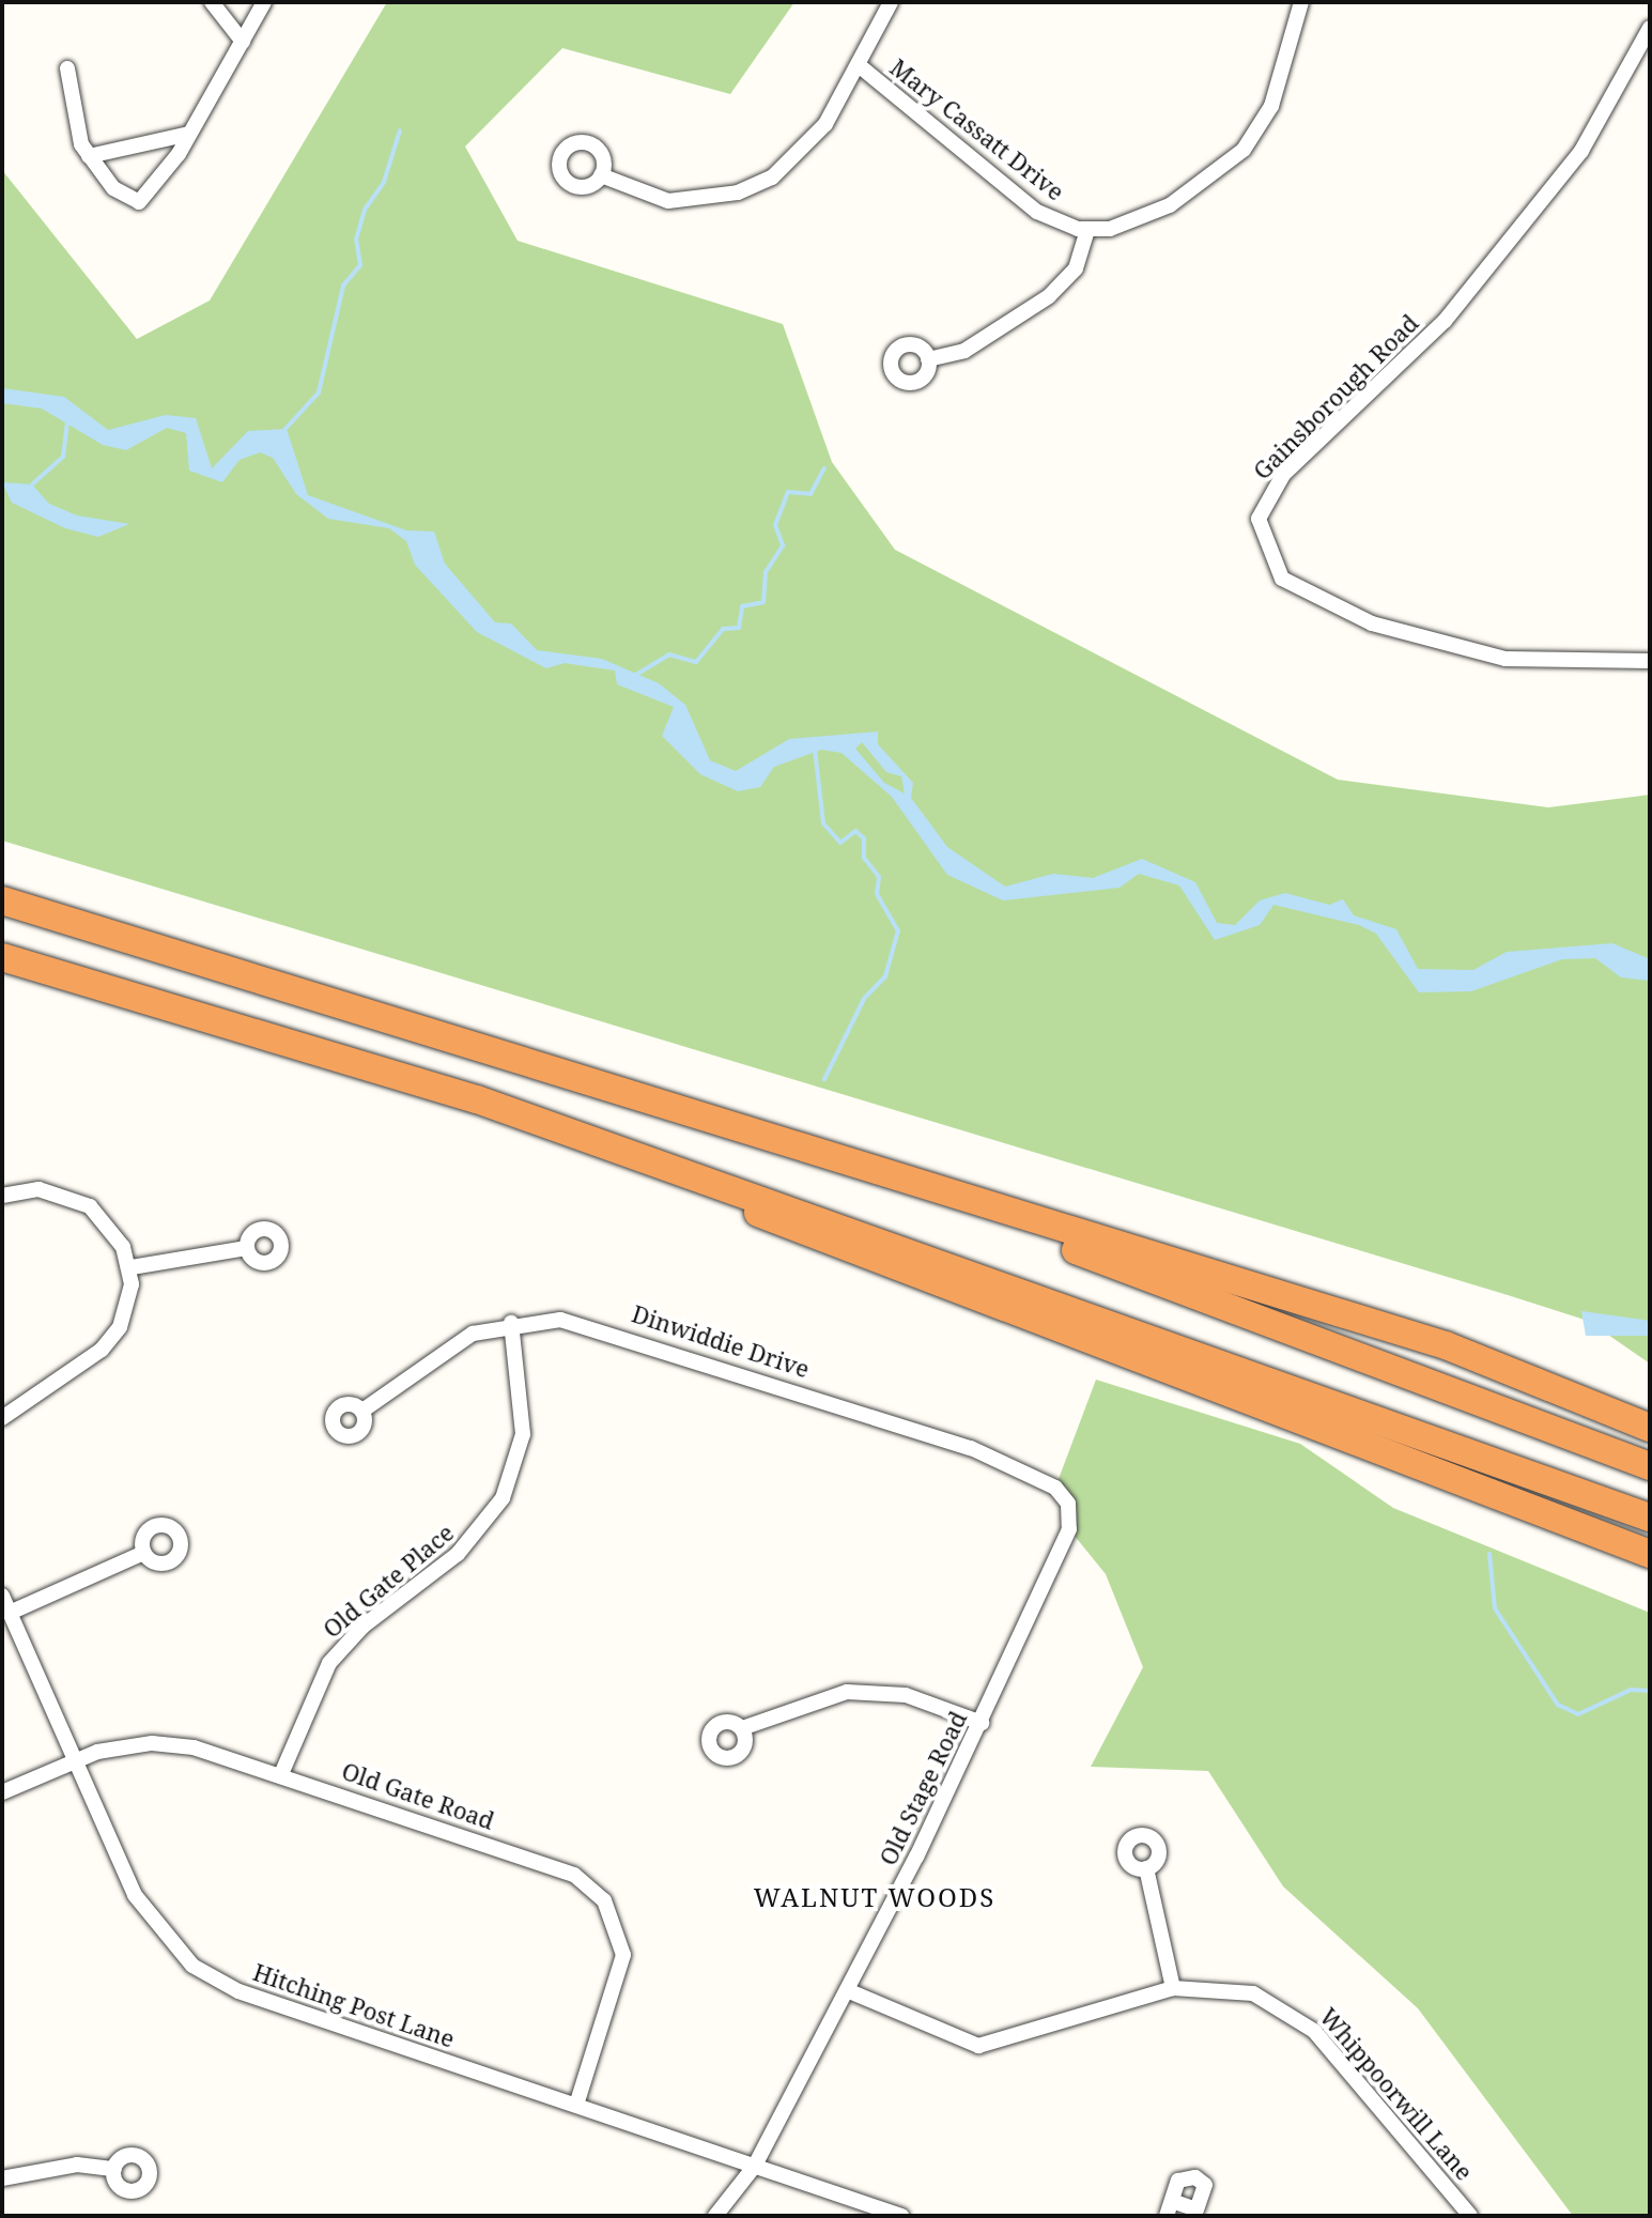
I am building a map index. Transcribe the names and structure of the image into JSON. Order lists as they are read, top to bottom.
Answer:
{
  "streets": {
    "street": [
      "Mary Cassatt Drive",
      "Gainsborough Road",
      "Dinwiddie Drive",
      "Old Gate Place",
      "Old Stage Road",
      "Old Gate Road",
      "Hitching Post Lane",
      "Whippoorwill Lane"
    ]
  },
  "crossings": [
    ["Dinwiddie Drive", "Old Gate Place"],
    ["Dinwiddie Drive", "Old Stage Road"],
    ["Old Gate Place", "Old Gate Road"],
    ["Old Stage Road", "Hitching Post Lane"],
    ["Old Stage Road", "Whippoorwill Lane"],
    ["Old Gate Road", "Hitching Post Lane"]
  ],
  "districts": ["WALNUT WOODS"]
}
